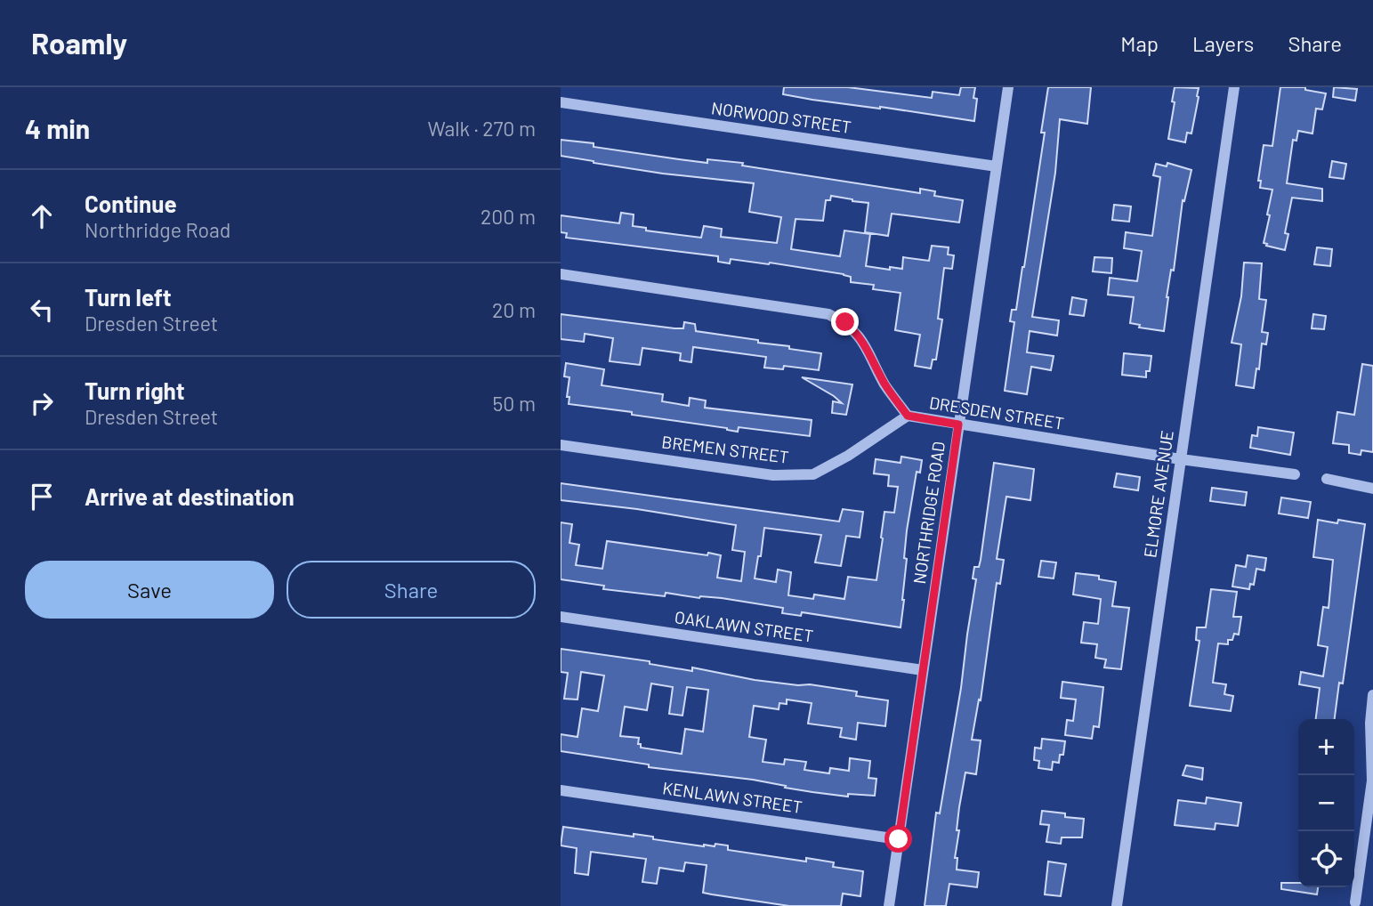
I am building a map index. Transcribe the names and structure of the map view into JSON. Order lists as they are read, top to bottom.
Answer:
{
  "streets": {
    "street": [
      "NORWOOD STREET",
      "DRESDEN STREET",
      "BREMEN STREET",
      "ELMORE AVENUE",
      "NORTHRIDGE ROAD",
      "OAKLAWN STREET",
      "KENLAWN STREET"
    ]
  },
  "crossings": [
    ["NORWOOD STREET", "NORTHRIDGE ROAD"],
    ["DRESDEN STREET", "BREMEN STREET"],
    ["DRESDEN STREET", "ELMORE AVENUE"],
    ["DRESDEN STREET", "NORTHRIDGE ROAD"],
    ["NORTHRIDGE ROAD", "OAKLAWN STREET"],
    ["NORTHRIDGE ROAD", "KENLAWN STREET"]
  ],
  "page": {
    "header": "Roamly",
    "nav": ["Map", "Layers", "Share"],
    "heading": ["4 min", "Walk · 270 m"],
    "list": [
      ["Continue", "Northridge Road", "200 m"],
      ["Turn left", "Dresden Street", "20 m"],
      ["Turn right", "Dresden Street", "50 m"],
      "Arrive at destination"
    ],
    "buttons": ["Save", "Share"],
    "map_buttons": ["+", "−"]
  }
}
